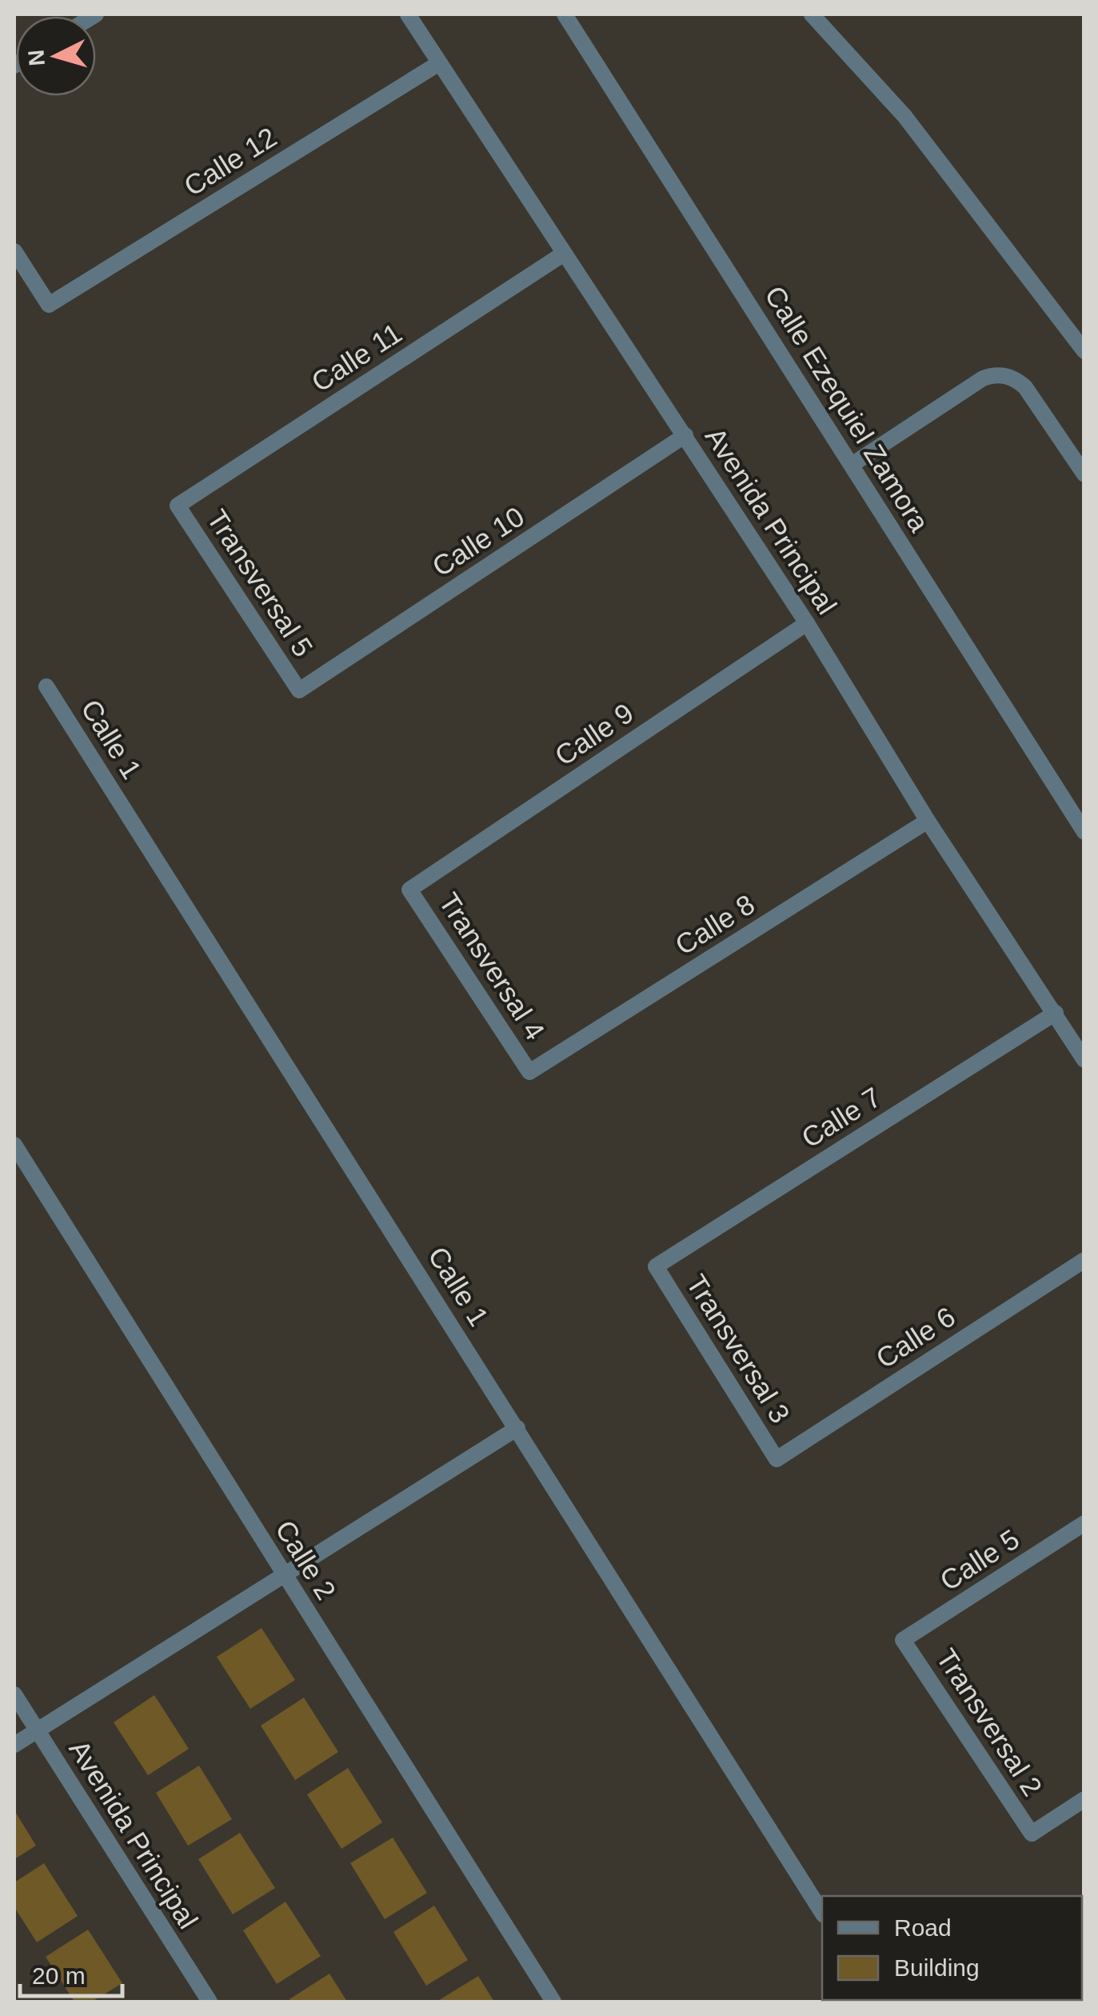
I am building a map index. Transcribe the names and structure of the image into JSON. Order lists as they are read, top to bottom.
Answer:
{
  "streets": {
    "street": [
      "Calle 12",
      "Calle 11",
      "Calle Ezequiel Zamora",
      "Avenida Principal",
      "Calle 10",
      "Transversal 5",
      "Calle 9",
      "Calle 1",
      "Calle 8",
      "Transversal 4",
      "Calle 7",
      "Calle 6",
      "Transversal 3",
      "Calle 2",
      "Calle 5",
      "Transversal 2"
    ]
  },
  "crossings": [
    ["Calle 12", "Avenida Principal"],
    ["Calle 11", "Avenida Principal"],
    ["Calle 11", "Transversal 5"],
    ["Avenida Principal", "Calle 10"],
    ["Avenida Principal", "Calle 9"],
    ["Avenida Principal", "Calle 8"],
    ["Avenida Principal", "Calle 7"],
    ["Calle 10", "Transversal 5"],
    ["Calle 9", "Transversal 4"],
    ["Calle 8", "Transversal 4"],
    ["Calle 7", "Transversal 3"],
    ["Calle 6", "Transversal 3"],
    ["Calle 5", "Transversal 2"]
  ],
  "legend": ["Road", "Building"],
  "scale_bar": "20 m",
  "north": "left"
}
